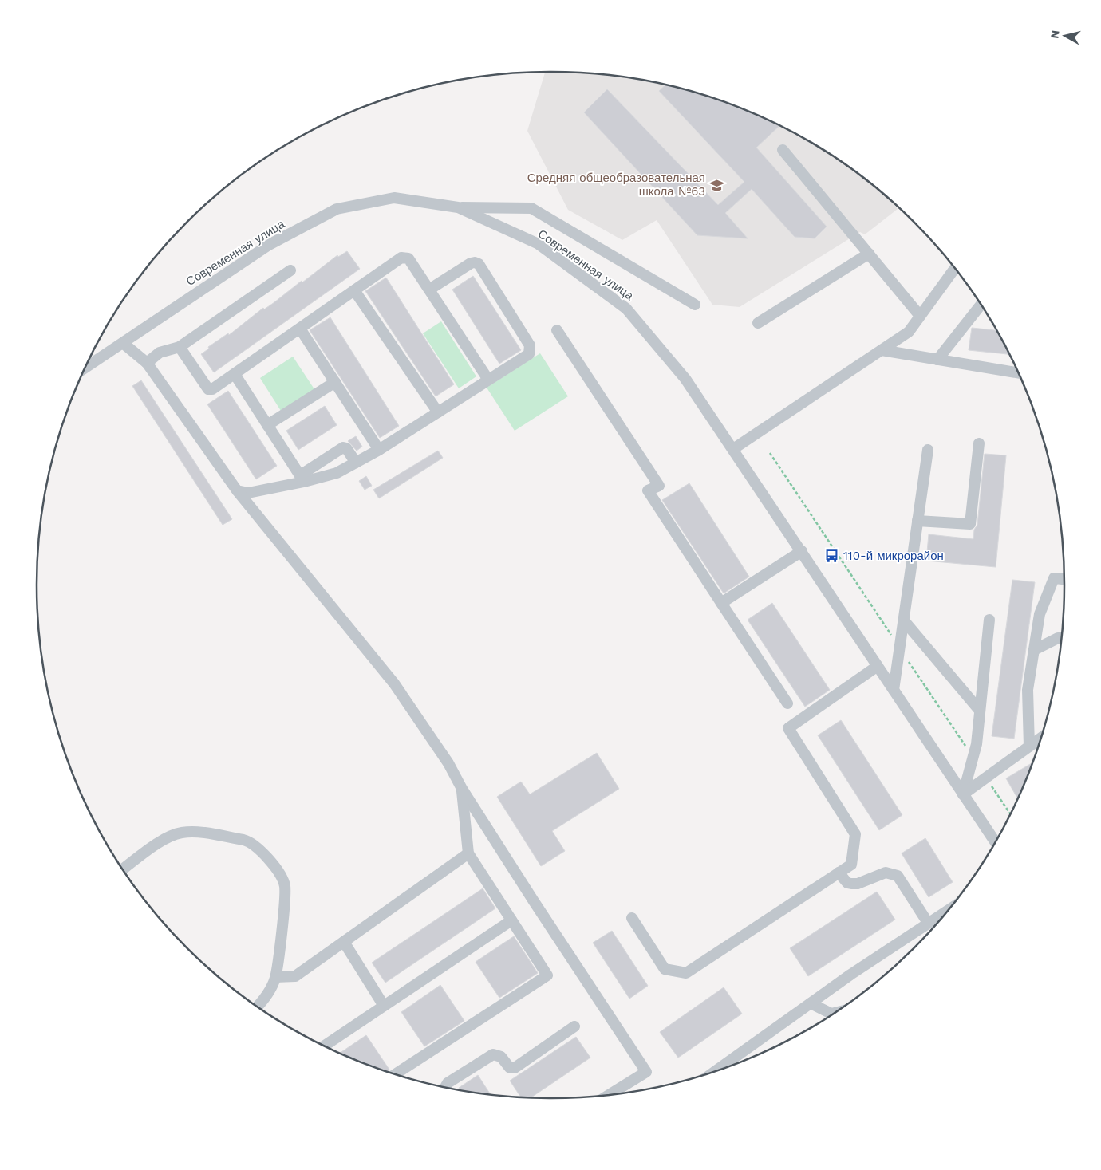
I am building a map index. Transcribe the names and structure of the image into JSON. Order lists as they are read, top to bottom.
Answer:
{
  "streets": {
    "street": ["Современная улица"]
  },
  "places": {
    "school or university": ["Средняя общеобразовательная школа №63"],
    "bus stop": ["110-й микрорайон"]
  },
  "north": "left"
}
